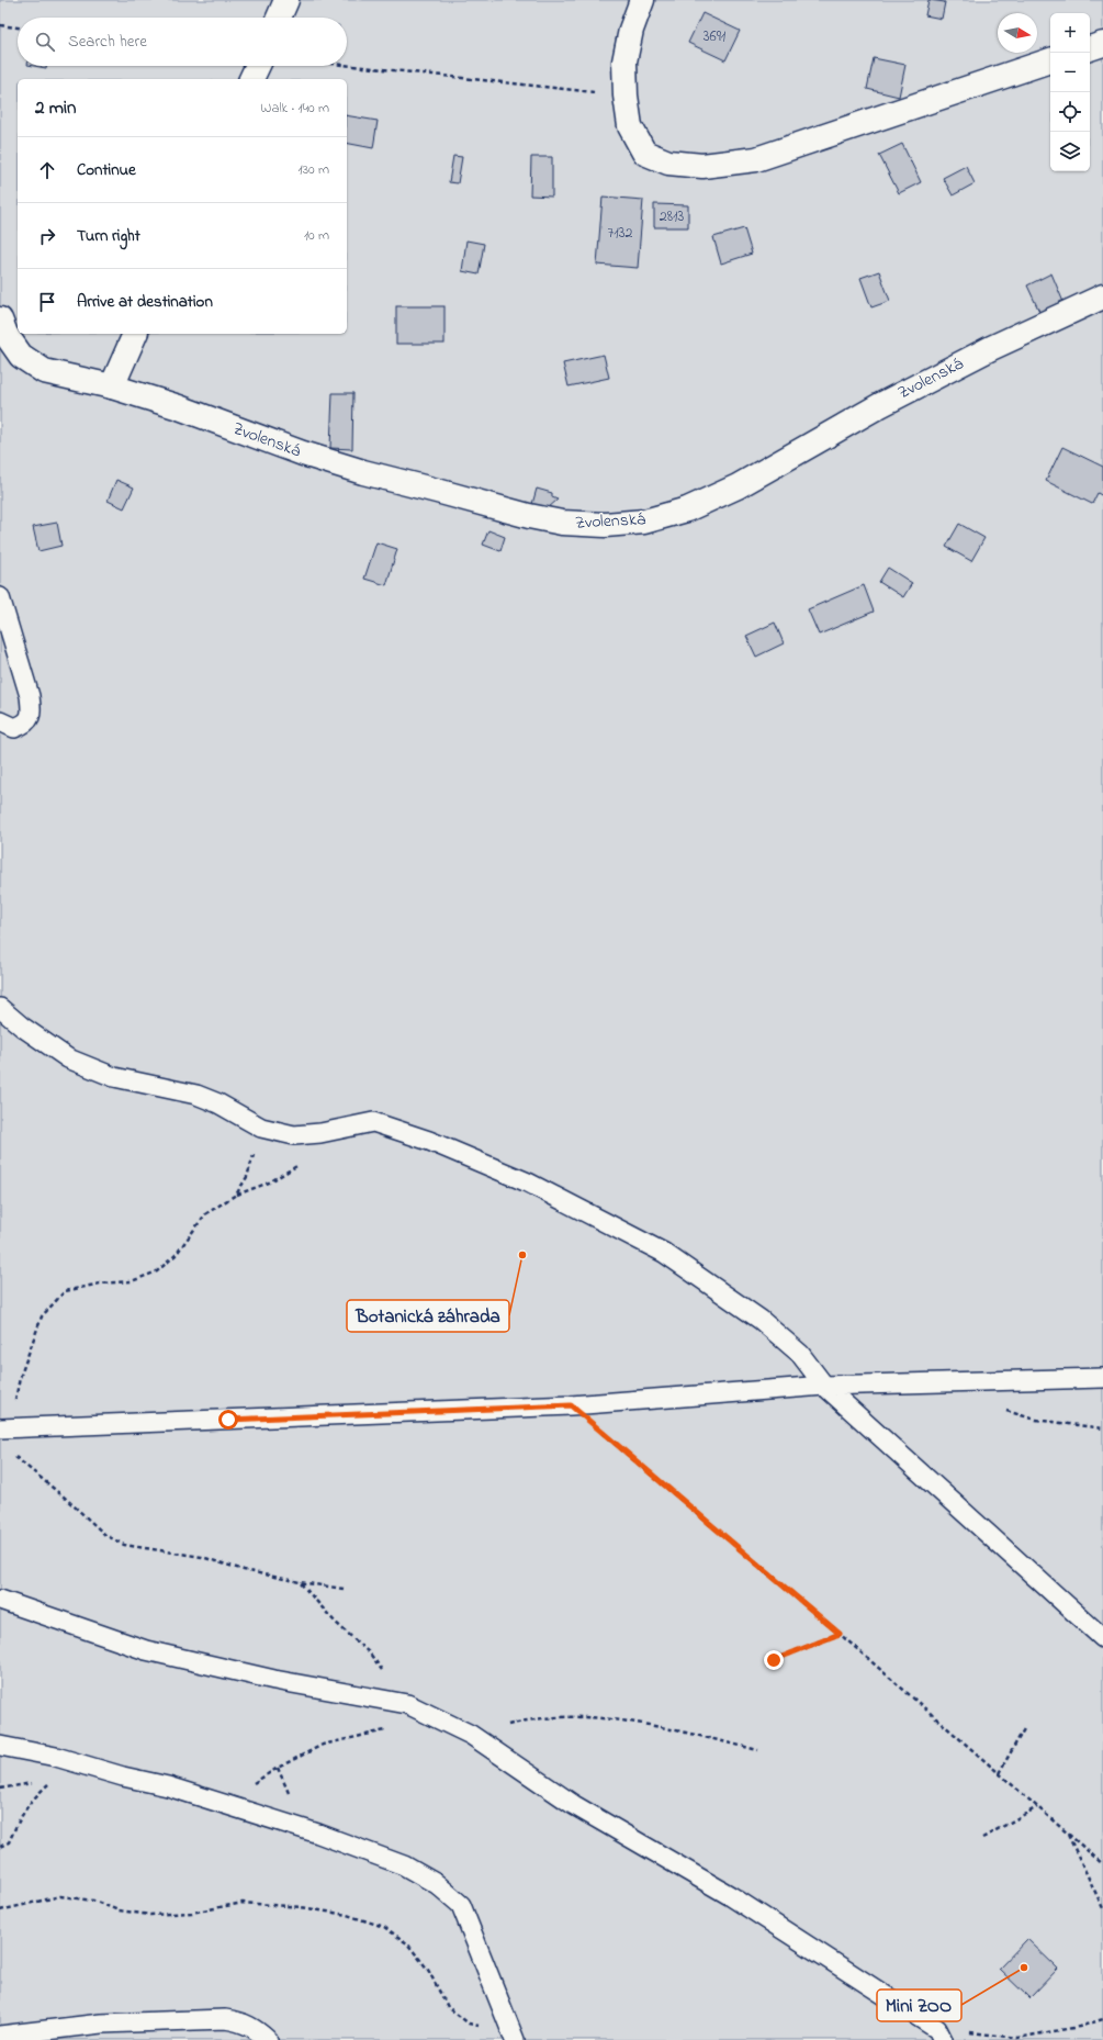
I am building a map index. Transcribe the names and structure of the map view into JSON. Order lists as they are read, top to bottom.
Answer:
{
  "streets": {
    "street": ["Zvolenská"]
  },
  "places": ["Botanická záhrada", "Mini ZOO"],
  "house_numbers": ["3691", "2813", "7132"],
  "north": "right",
  "page": {
    "map_buttons": ["+", "−"],
    "search": "Search here",
    "heading": ["2 min", "Walk · 140 m"],
    "list": [
      ["Continue", "130 m"],
      ["Turn right", "10 m"],
      "Arrive at destination"
    ]
  }
}
